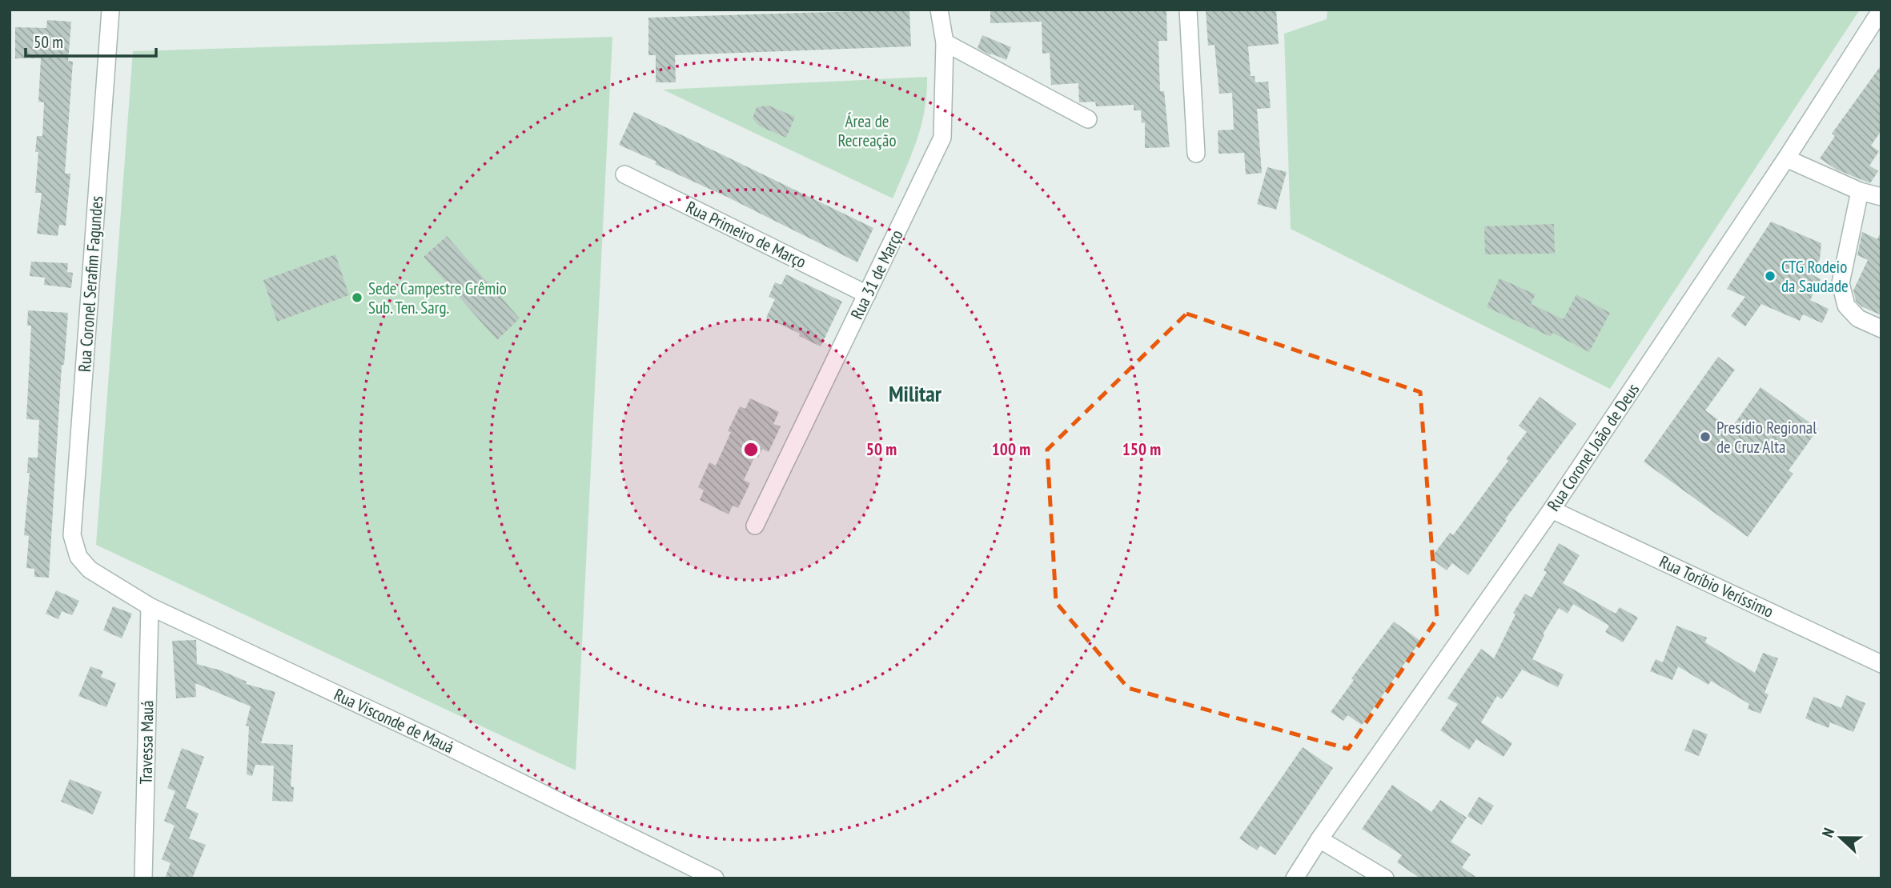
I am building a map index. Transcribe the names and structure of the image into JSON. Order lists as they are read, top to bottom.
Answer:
{
  "streets": {
    "street": [
      "Rua Primeiro de Março",
      "Rua 31 de Março",
      "Rua Coronel Serafim Fagundes",
      "Rua Coronel João de Deus",
      "Rua Toríbio Veríssimo",
      "Rua Visconde de Mauá",
      "Travessa Mauá"
    ]
  },
  "crossings": [
    ["Rua Primeiro de Março", "Rua 31 de Março"],
    ["Rua Coronel Serafim Fagundes", "Rua Visconde de Mauá"],
    ["Rua Coronel João de Deus", "Rua Toríbio Veríssimo"],
    ["Rua Visconde de Mauá", "Travessa Mauá"]
  ],
  "districts": ["Militar"],
  "parks": ["Área de Recreação"],
  "places": ["CTG Rodeio da Saudade", "Sede Campestre Grêmio Sub. Ten. Sarg.", "Presídio Regional de Cruz Alta"],
  "scale_bar": "50 m",
  "north": "left",
  "rings": ["50 m", "100 m", "150 m"]
}
